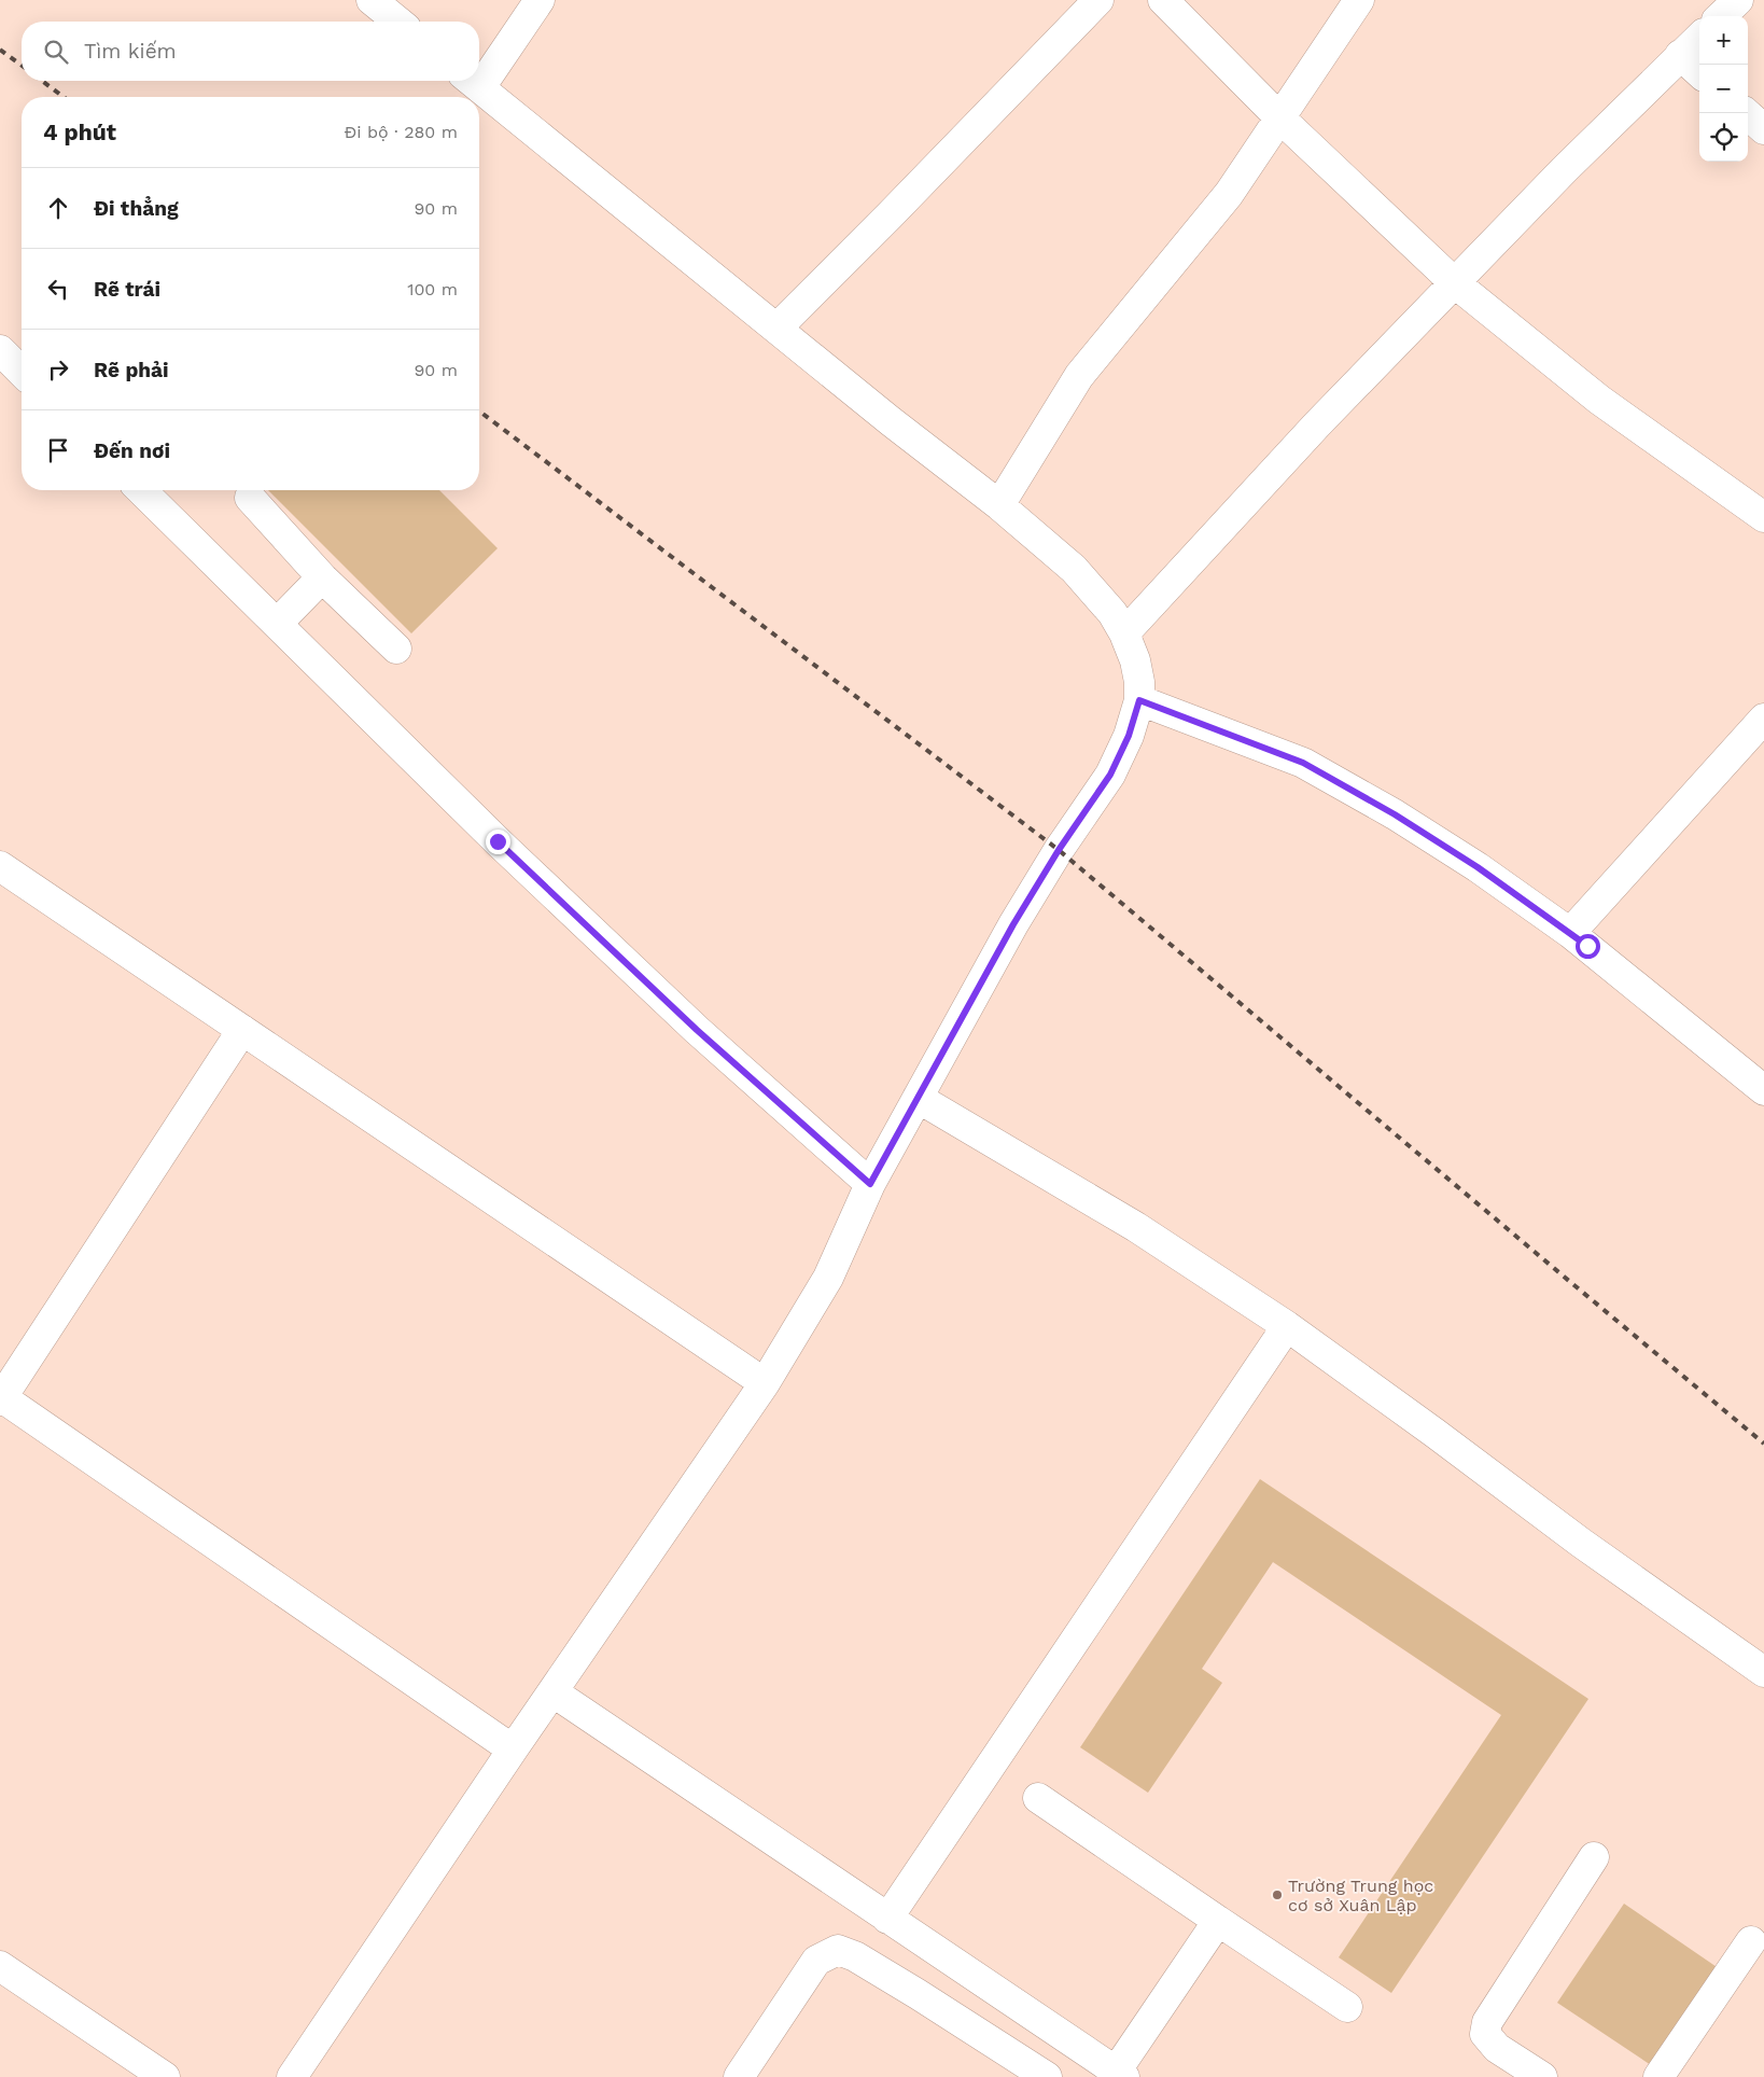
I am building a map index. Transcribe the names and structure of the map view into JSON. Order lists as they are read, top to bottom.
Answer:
{
  "places": ["Trường Trung học cơ sở Xuân Lập"],
  "page": {
    "map_buttons": ["+", "−"],
    "search": "Tìm kiếm",
    "heading": ["4 phút", "Đi bộ · 280 m"],
    "list": [
      ["Đi thẳng", "90 m"],
      ["Rẽ trái", "100 m"],
      ["Rẽ phải", "90 m"],
      "Đến nơi"
    ]
  }
}
